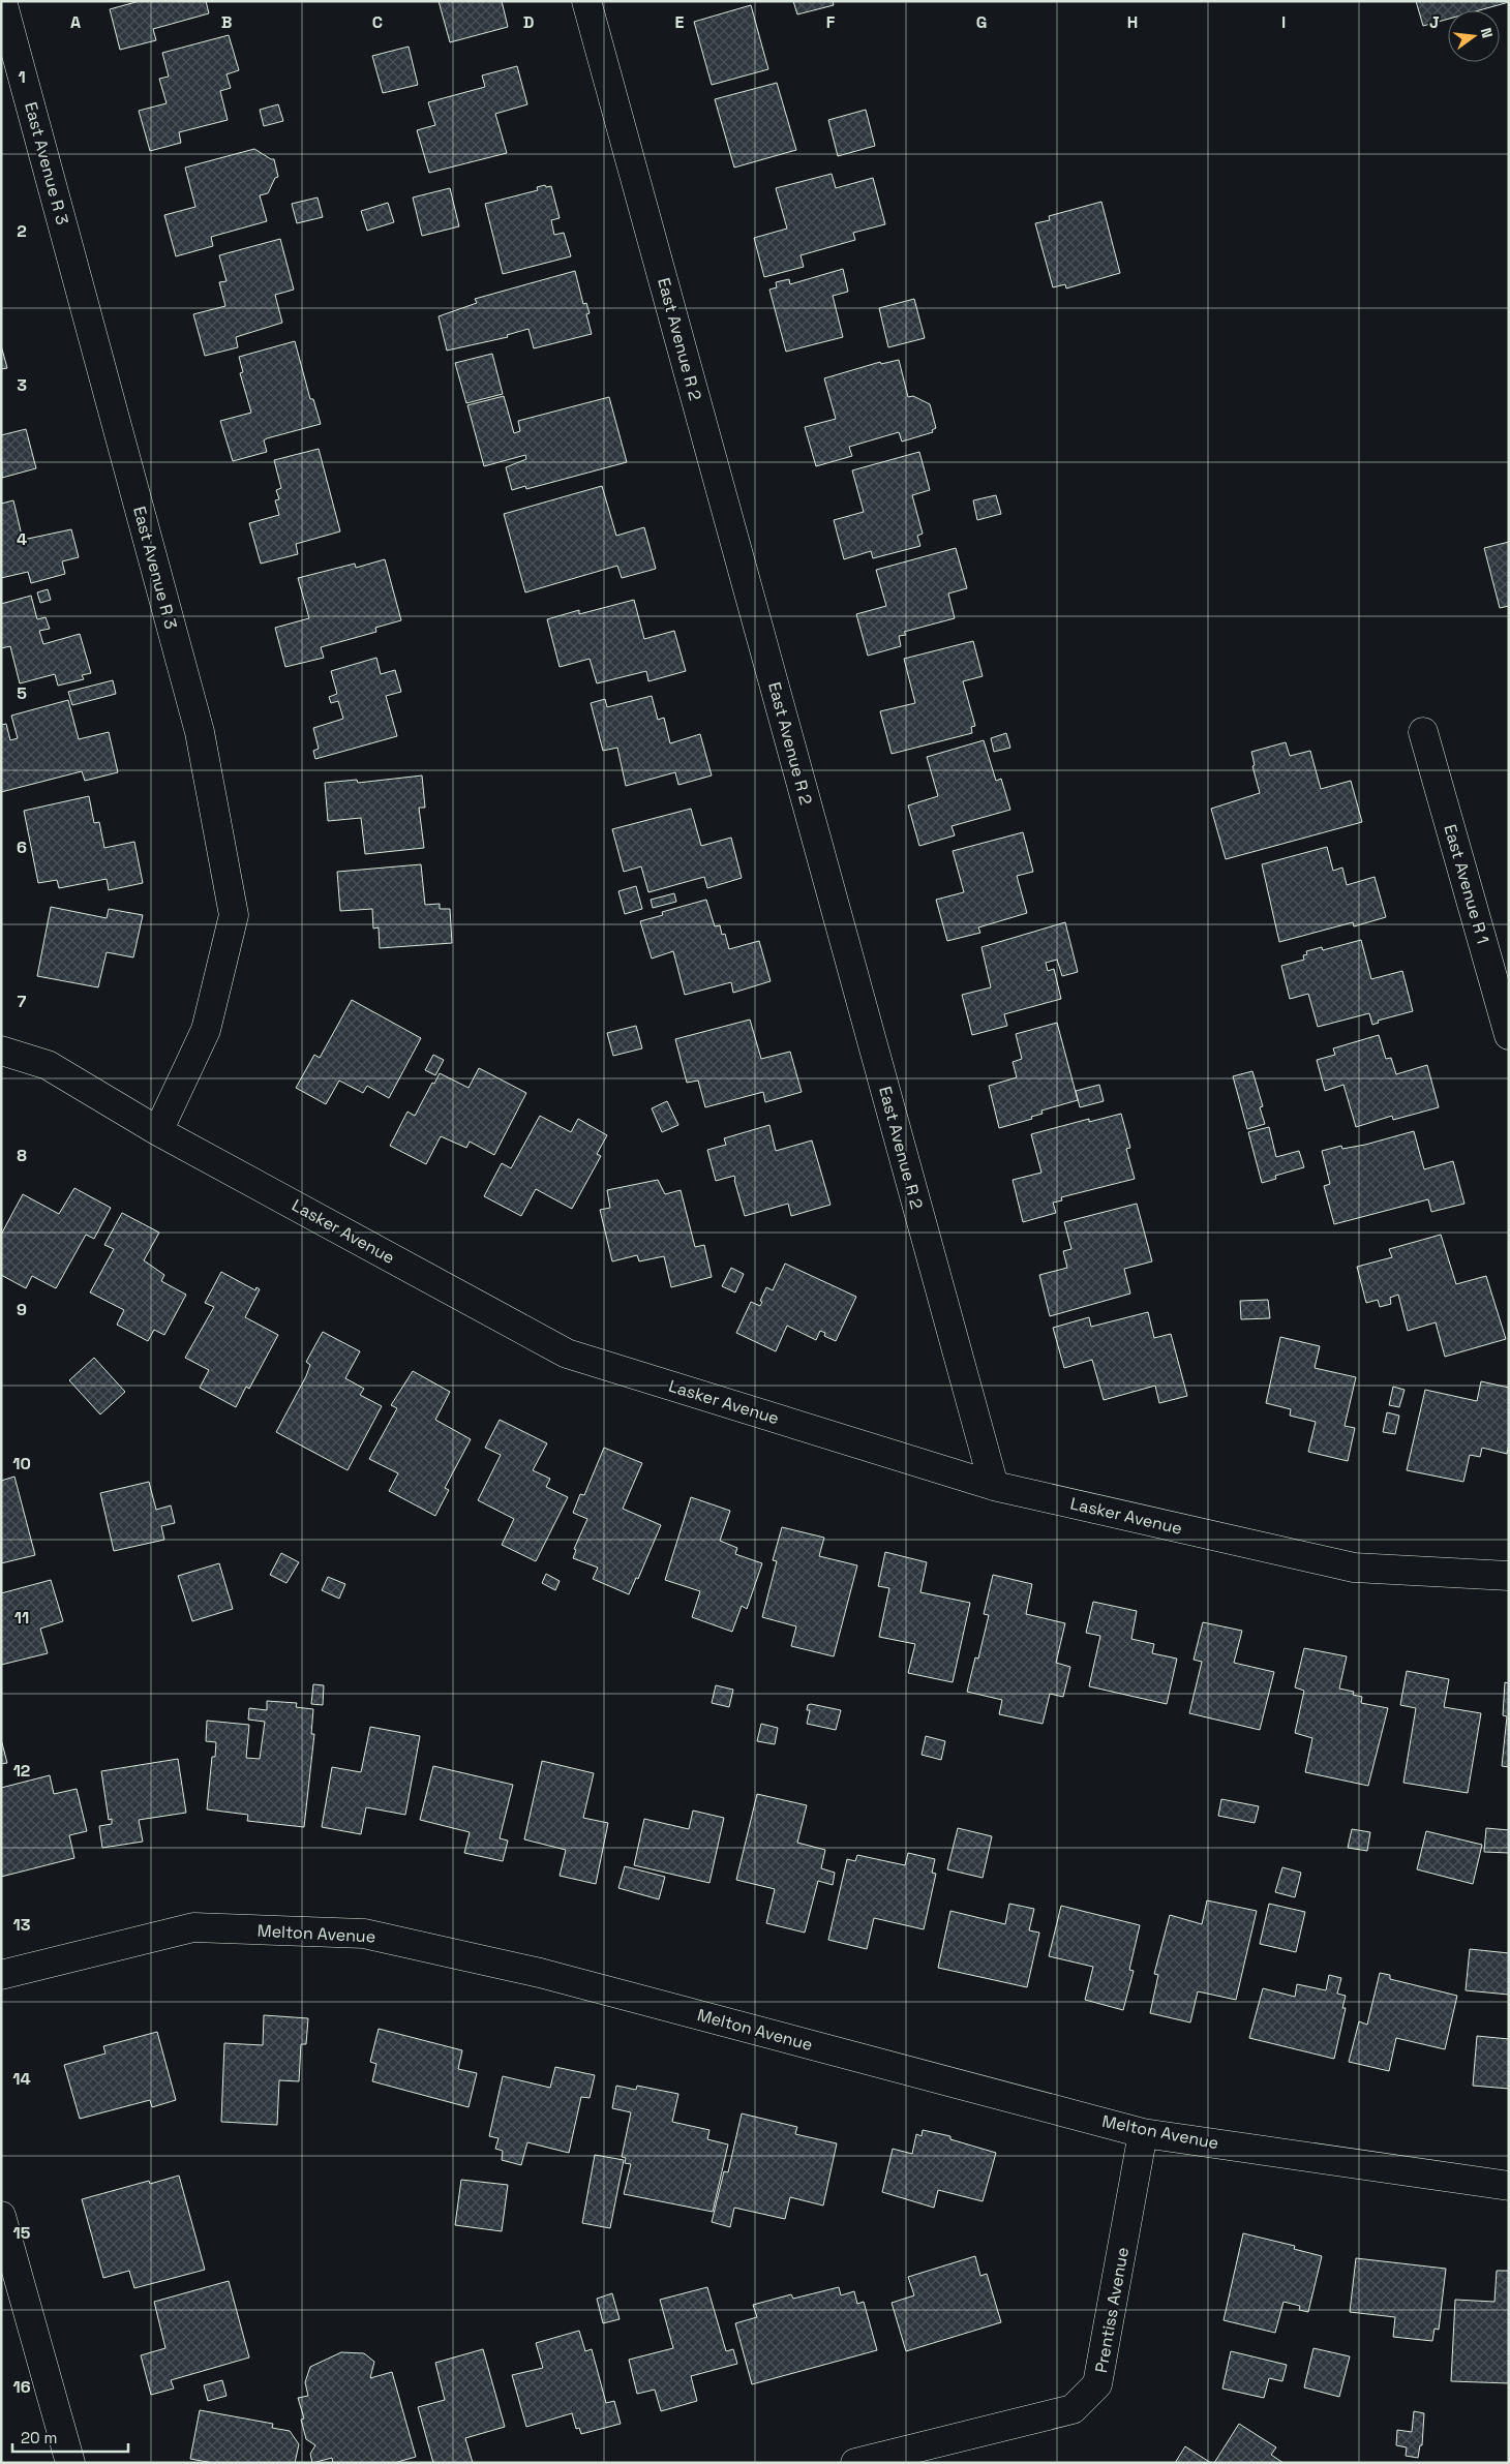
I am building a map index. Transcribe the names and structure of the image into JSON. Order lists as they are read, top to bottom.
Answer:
{
  "streets": {
    "street": [
      "East Avenue R 3",
      "East Avenue R 2",
      "East Avenue R 1",
      "Lasker Avenue",
      "Melton Avenue",
      "Prentiss Avenue"
    ]
  },
  "crossings": [
    ["East Avenue R 3", "Lasker Avenue"],
    ["East Avenue R 2", "Lasker Avenue"],
    ["Melton Avenue", "Prentiss Avenue"]
  ],
  "scale_bar": "20 m",
  "north": "right",
  "grid": {
    "columns": [
      "A",
      "B",
      "C",
      "D",
      "E",
      "F",
      "G",
      "H",
      "I",
      "J"
    ],
    "rows": [
      "1",
      "2",
      "3",
      "4",
      "5",
      "6",
      "7",
      "8",
      "9",
      "10",
      "11",
      "12",
      "13",
      "14",
      "15",
      "16"
    ]
  }
}
